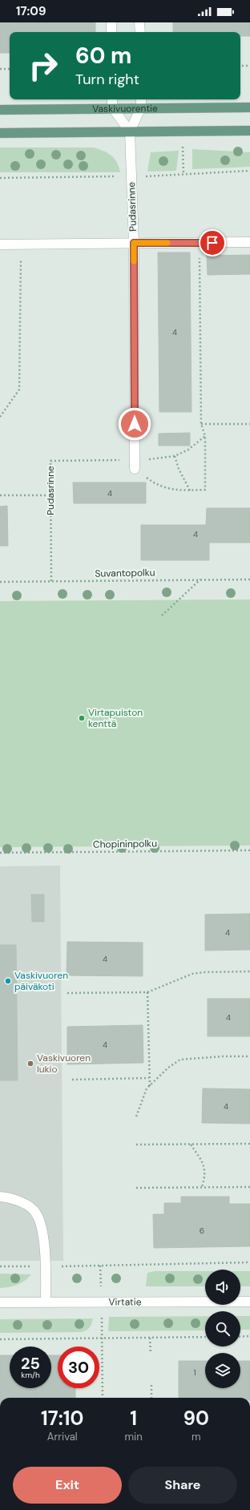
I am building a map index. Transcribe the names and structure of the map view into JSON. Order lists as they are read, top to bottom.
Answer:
{
  "streets": {
    "main road": ["Vaskivuorentie"],
    "street": ["Pudasrinne", "Virtatie"],
    "path": ["Suvantopolku", "Chopininpolku"]
  },
  "crossings": [
    ["Pudasrinne", "Suvantopolku"]
  ],
  "places": ["Virtapuiston kenttä", "Vaskivuoren päiväkoti", "Vaskivuoren lukio"],
  "house_numbers": [
    "4",
    "4",
    "4",
    "4",
    "4",
    "4",
    "4",
    "4",
    "6",
    "1"
  ],
  "page": {
    "status": "17:09",
    "turn": ["60 m", "Turn right"],
    "speed": "25 km/h",
    "limit": "30",
    "eta": [
      "17:10",
      "Arrival",
      "1",
      "min",
      "90",
      "m"
    ],
    "buttons": ["Exit", "Share"]
  }
}
